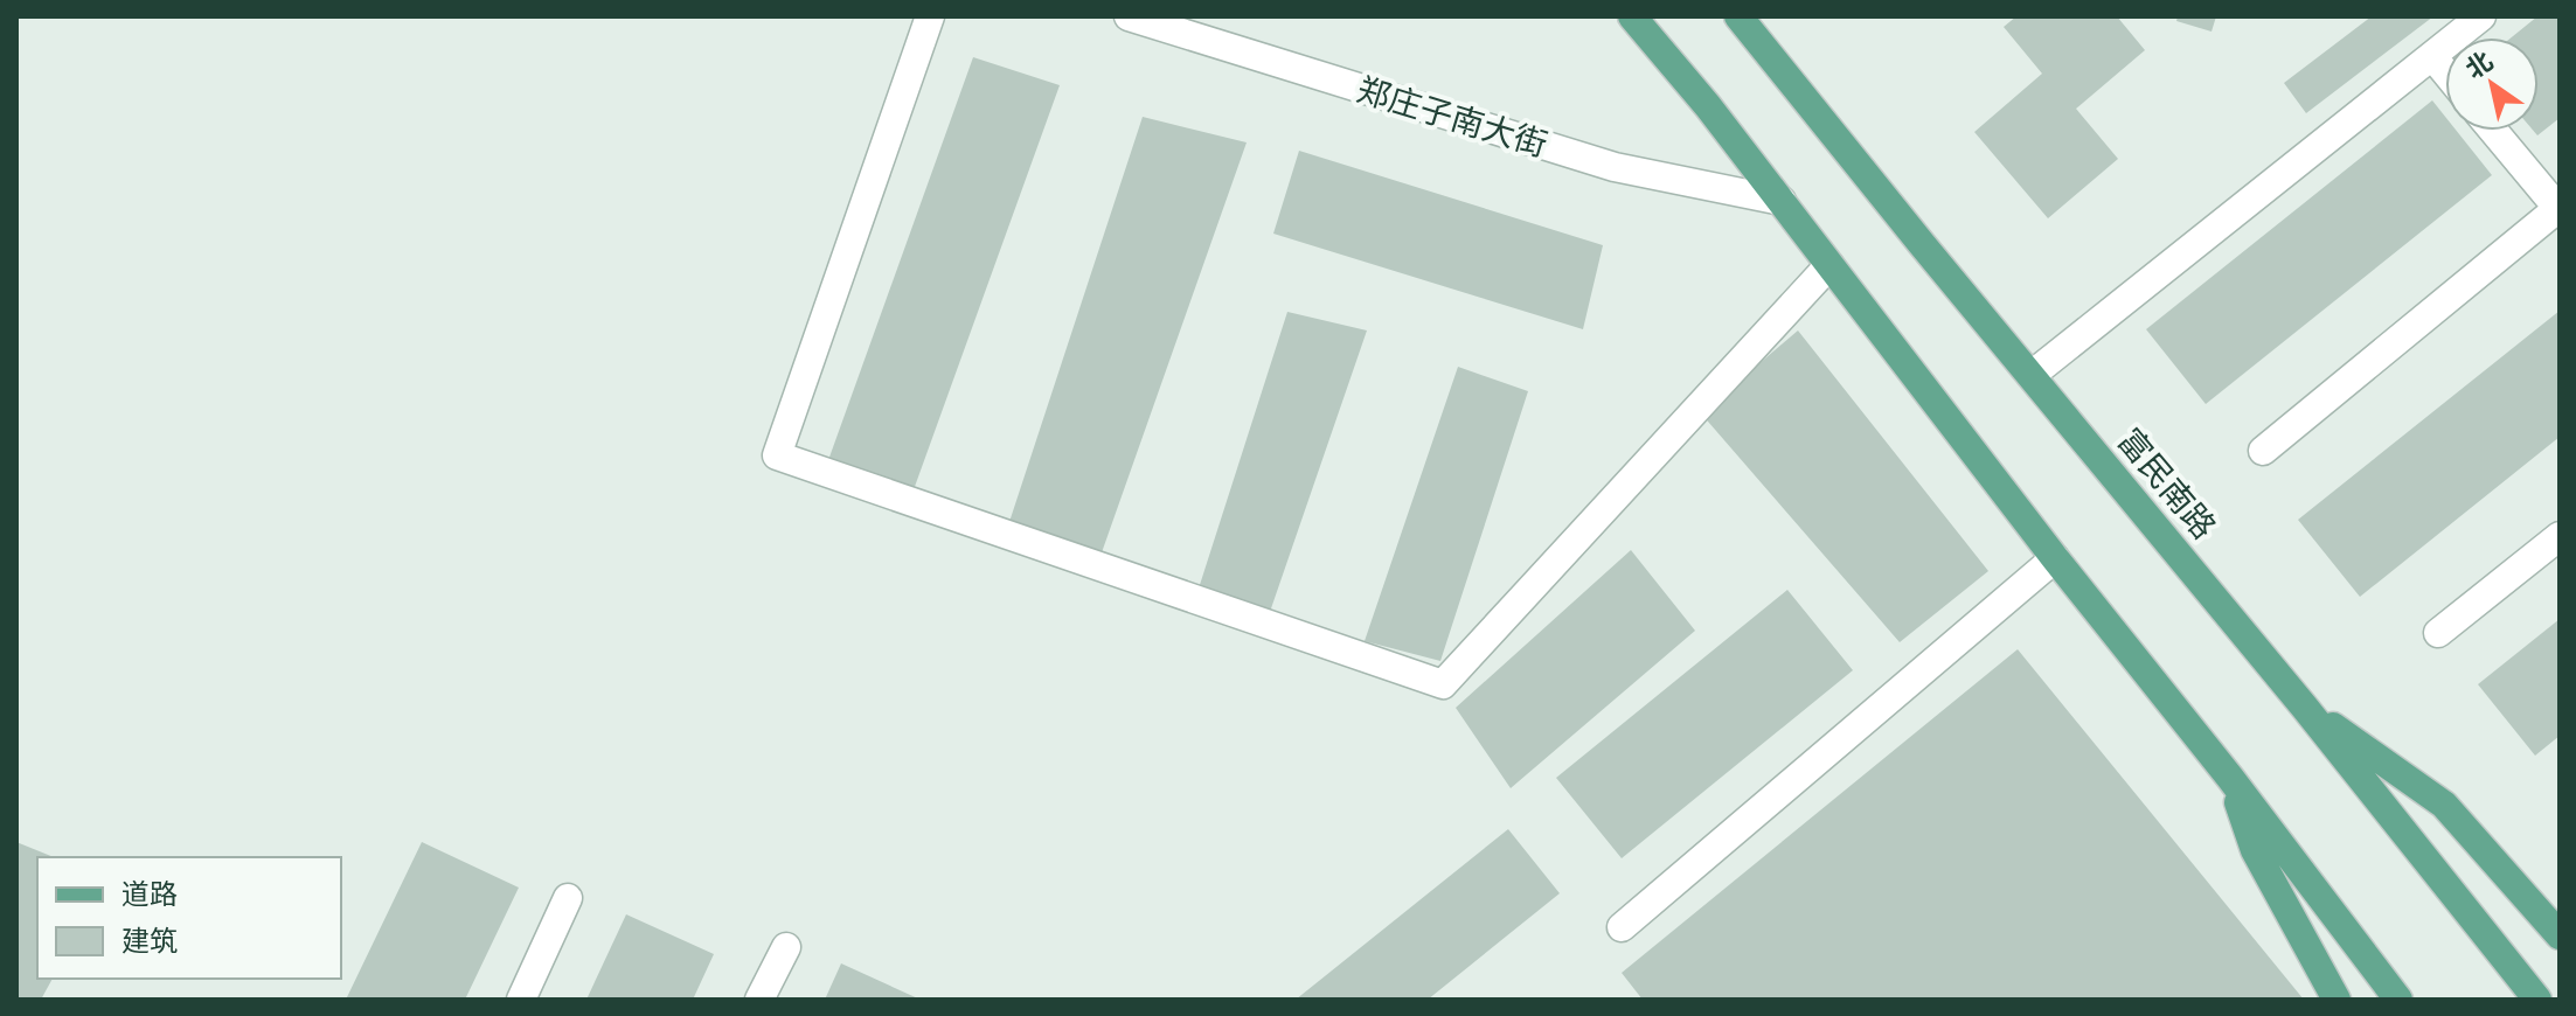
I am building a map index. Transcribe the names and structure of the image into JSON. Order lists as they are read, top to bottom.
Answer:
{
  "streets": {
    "main road": ["富民南路"],
    "street": ["郑庄子南大街"]
  },
  "legend": ["道路", "建筑"],
  "north": "top left"
}
